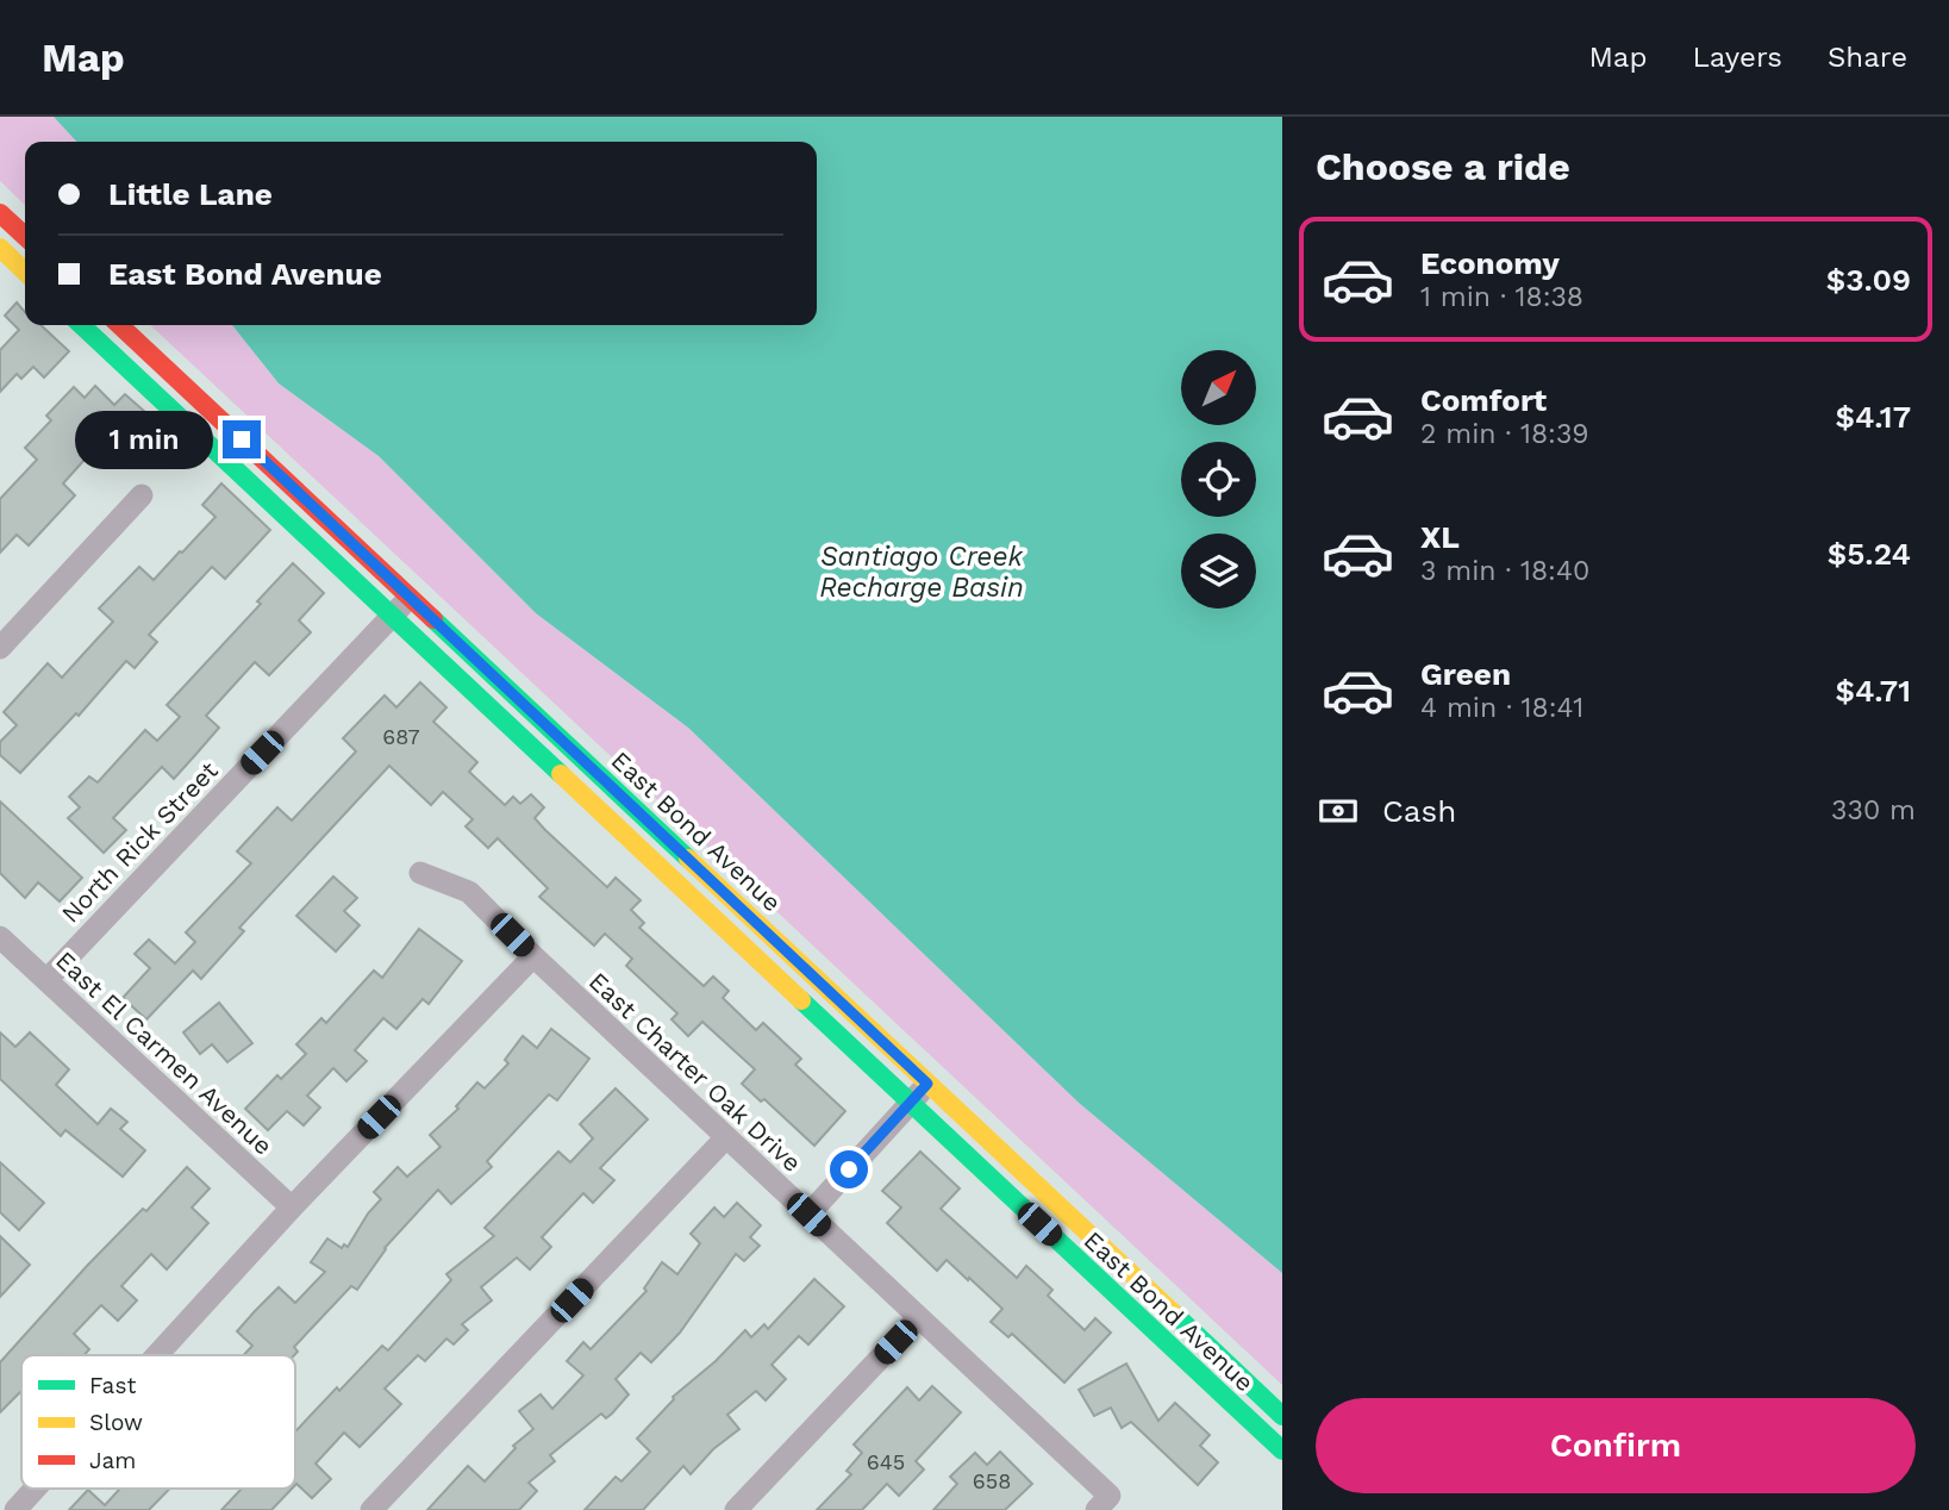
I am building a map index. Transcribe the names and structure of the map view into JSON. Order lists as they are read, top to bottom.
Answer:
{
  "streets": {
    "street": [
      "East Bond Avenue",
      "North Rick Street",
      "East El Carmen Avenue",
      "East Charter Oak Drive"
    ]
  },
  "crossings": [
    ["East Bond Avenue", "North Rick Street"],
    ["North Rick Street", "East El Carmen Avenue"]
  ],
  "water": ["Santiago Creek Recharge Basin"],
  "house_numbers": ["687", "645", "658"],
  "legend": ["Fast", "Slow", "Jam"],
  "north": "top right",
  "page": {
    "header": "Map",
    "nav": ["Map", "Layers", "Share"],
    "heading": "Choose a ride",
    "banner": ["Little Lane", "East Bond Avenue"],
    "list": [
      {
        "name": "Economy",
        "note": "1 min · 18:38",
        "value": "$3.09"
      },
      {
        "name": "Comfort",
        "note": "2 min · 18:39",
        "value": "$4.17"
      },
      {
        "name": "XL",
        "note": "3 min · 18:40",
        "value": "$5.24"
      },
      {
        "name": "Green",
        "note": "4 min · 18:41",
        "value": "$4.71"
      }
    ],
    "bubble": "1 min",
    "pay": ["Cash", "330 m"],
    "buttons": "Confirm"
  }
}
